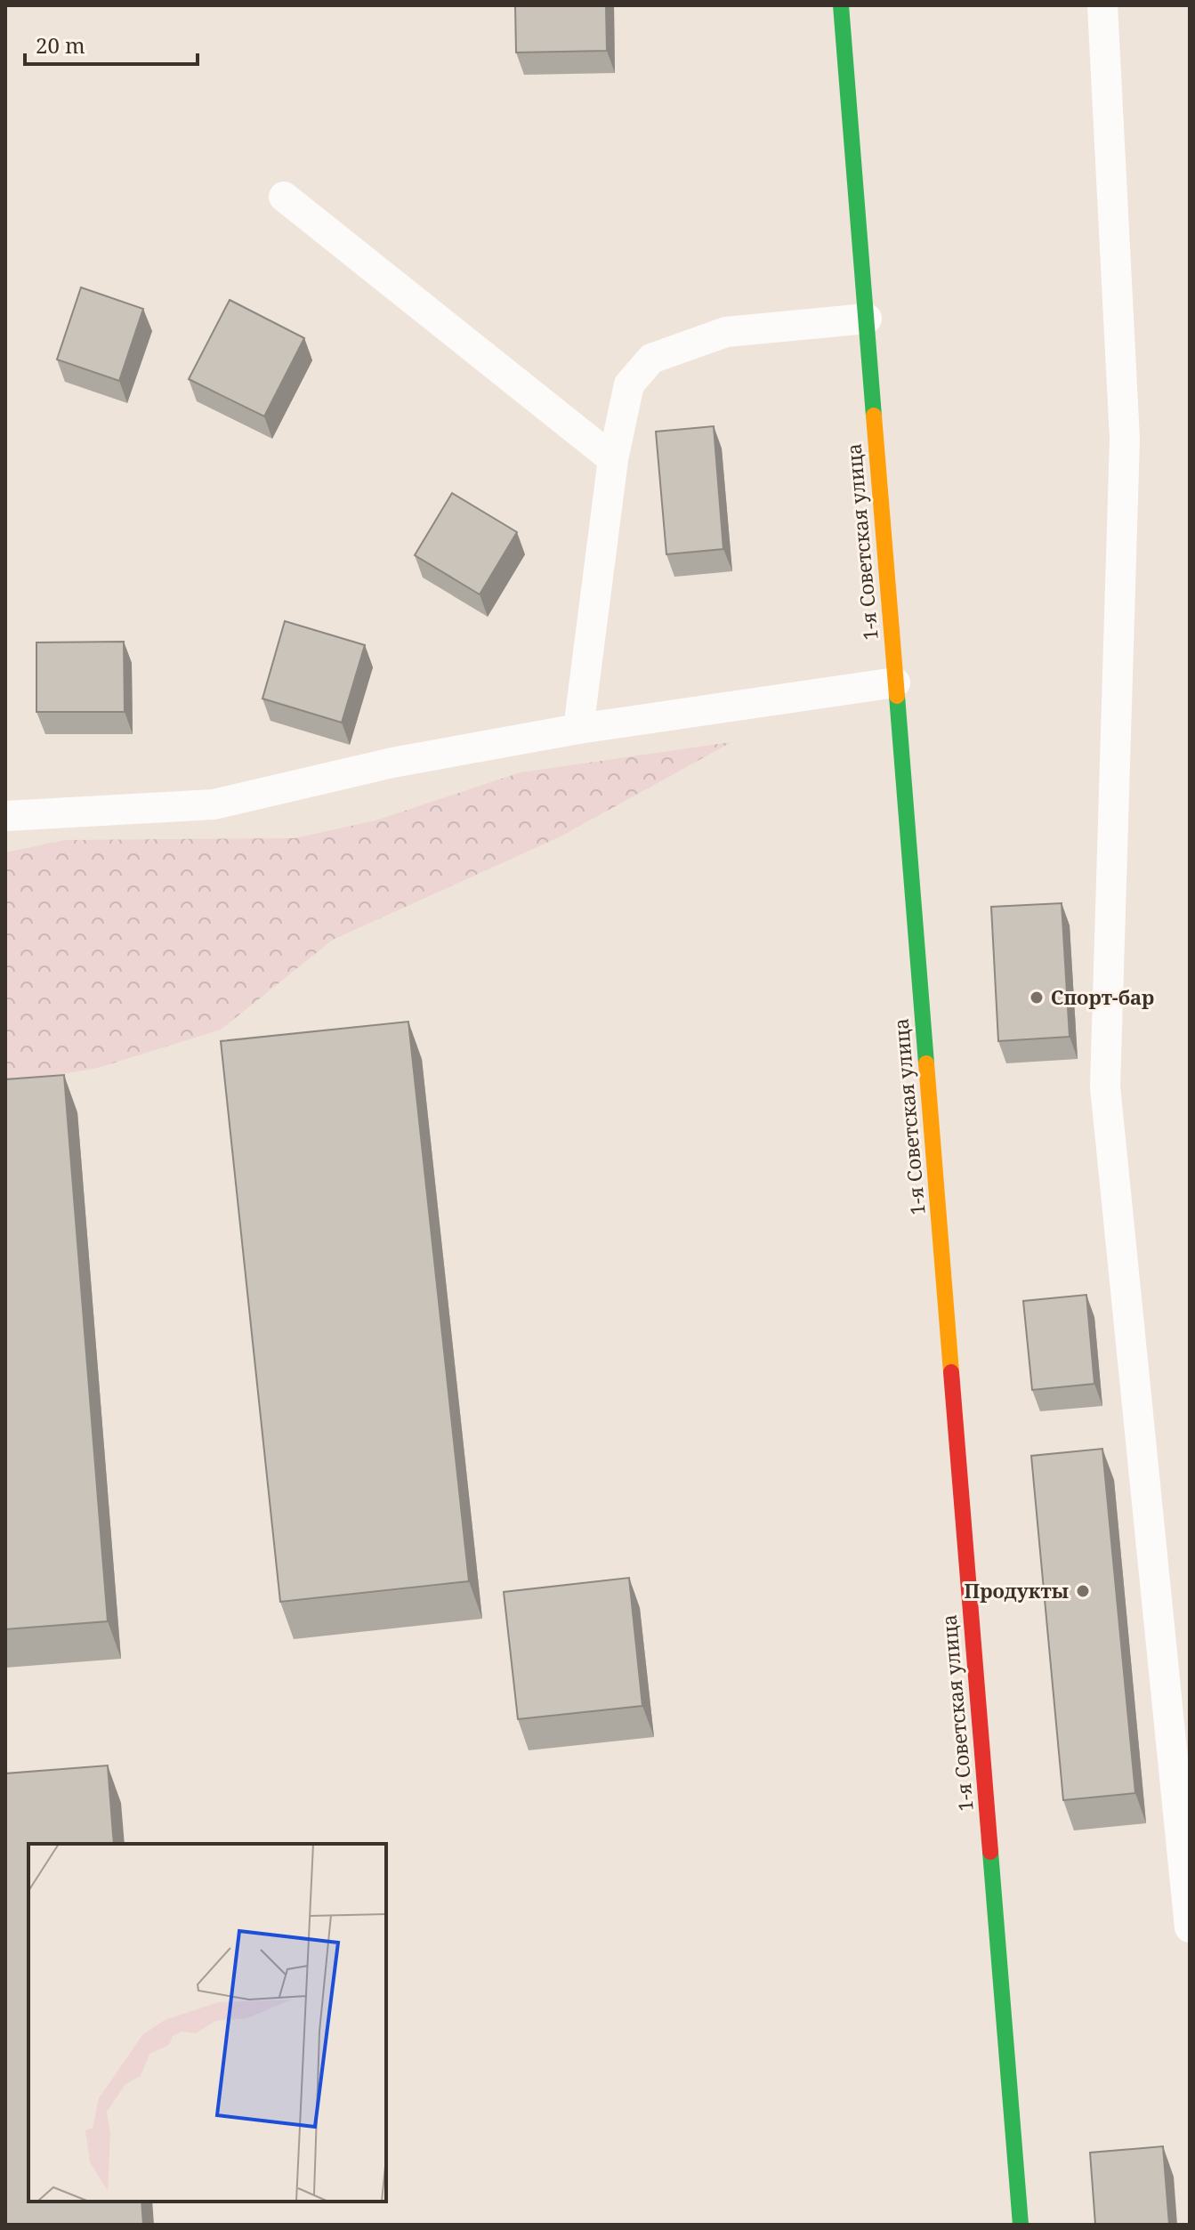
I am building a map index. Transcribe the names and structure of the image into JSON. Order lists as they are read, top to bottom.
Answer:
{
  "streets": {
    "street": ["1-я Советская улица"]
  },
  "places": ["Спорт-бар", "Продукты"],
  "scale_bar": "20 m"
}
